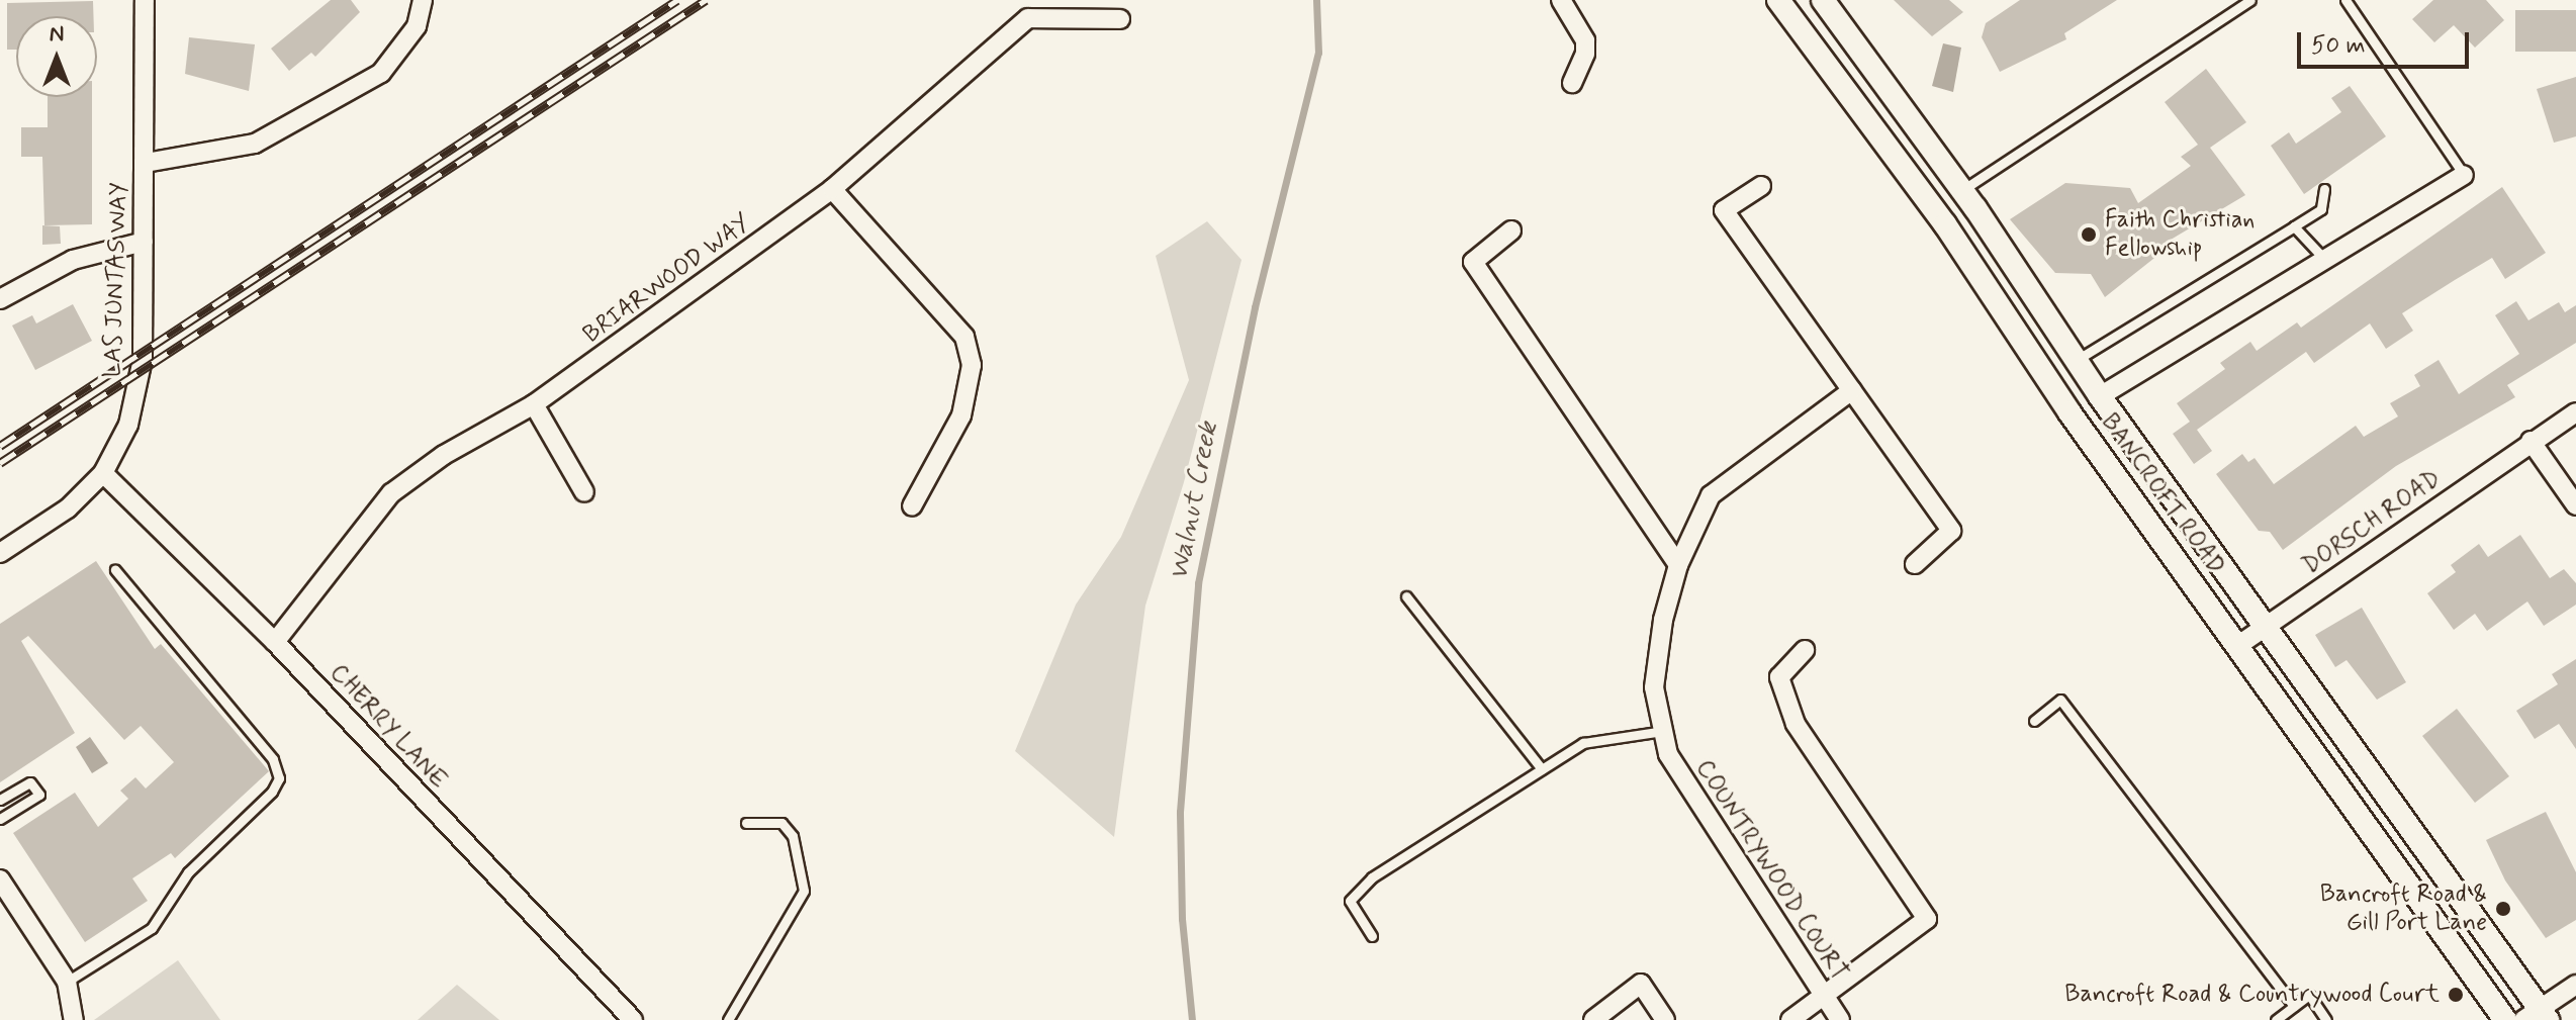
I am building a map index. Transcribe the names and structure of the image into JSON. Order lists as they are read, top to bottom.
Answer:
{
  "streets": {
    "street": [
      "BRIARWOOD WAY",
      "LAS JUNTAS WAY",
      "BANCROFT ROAD",
      "DORSCH ROAD",
      "CHERRY LANE",
      "COUNTRYWOOD COURT"
    ]
  },
  "crossings": [
    ["BRIARWOOD WAY", "CHERRY LANE"],
    ["LAS JUNTAS WAY", "CHERRY LANE"],
    ["BANCROFT ROAD", "DORSCH ROAD"]
  ],
  "water": ["Walnut Creek"],
  "places": ["Faith Christian Fellowship", "Bancroft Road & Gill Port Lane", "Bancroft Road & Countrywood Court"],
  "scale_bar": "50 m",
  "north": "top"
}
